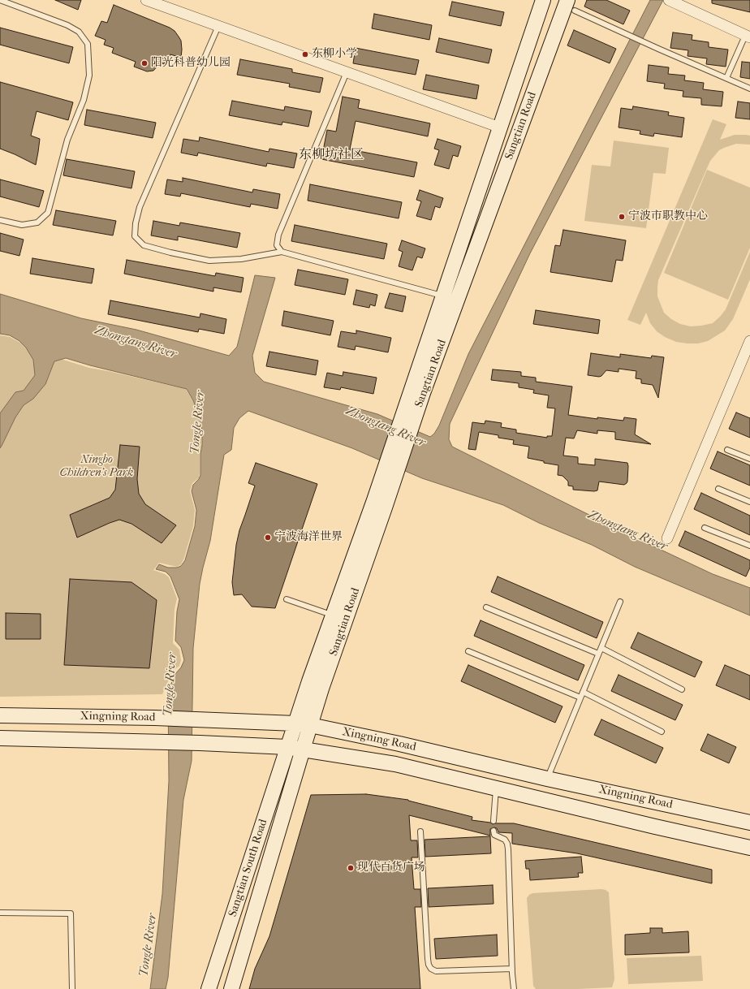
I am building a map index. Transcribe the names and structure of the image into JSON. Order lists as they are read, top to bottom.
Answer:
{
  "streets": {
    "main road": ["Sangtian Road", "Xingning Road", "Sangtian South Road"]
  },
  "crossings": [
    ["Sangtian Road", "Xingning Road"],
    ["Sangtian Road", "Sangtian South Road"],
    ["Xingning Road", "Sangtian South Road"]
  ],
  "districts": ["东柳坊社区"],
  "water": ["Zhongtang River", "Tongle River"],
  "parks": ["Ningbo Children's Park"],
  "places": [
    "东柳小学",
    "阳光科普幼儿园",
    "宁波市职教中心",
    "宁波海洋世界",
    "现代百货广场"
  ]
}
